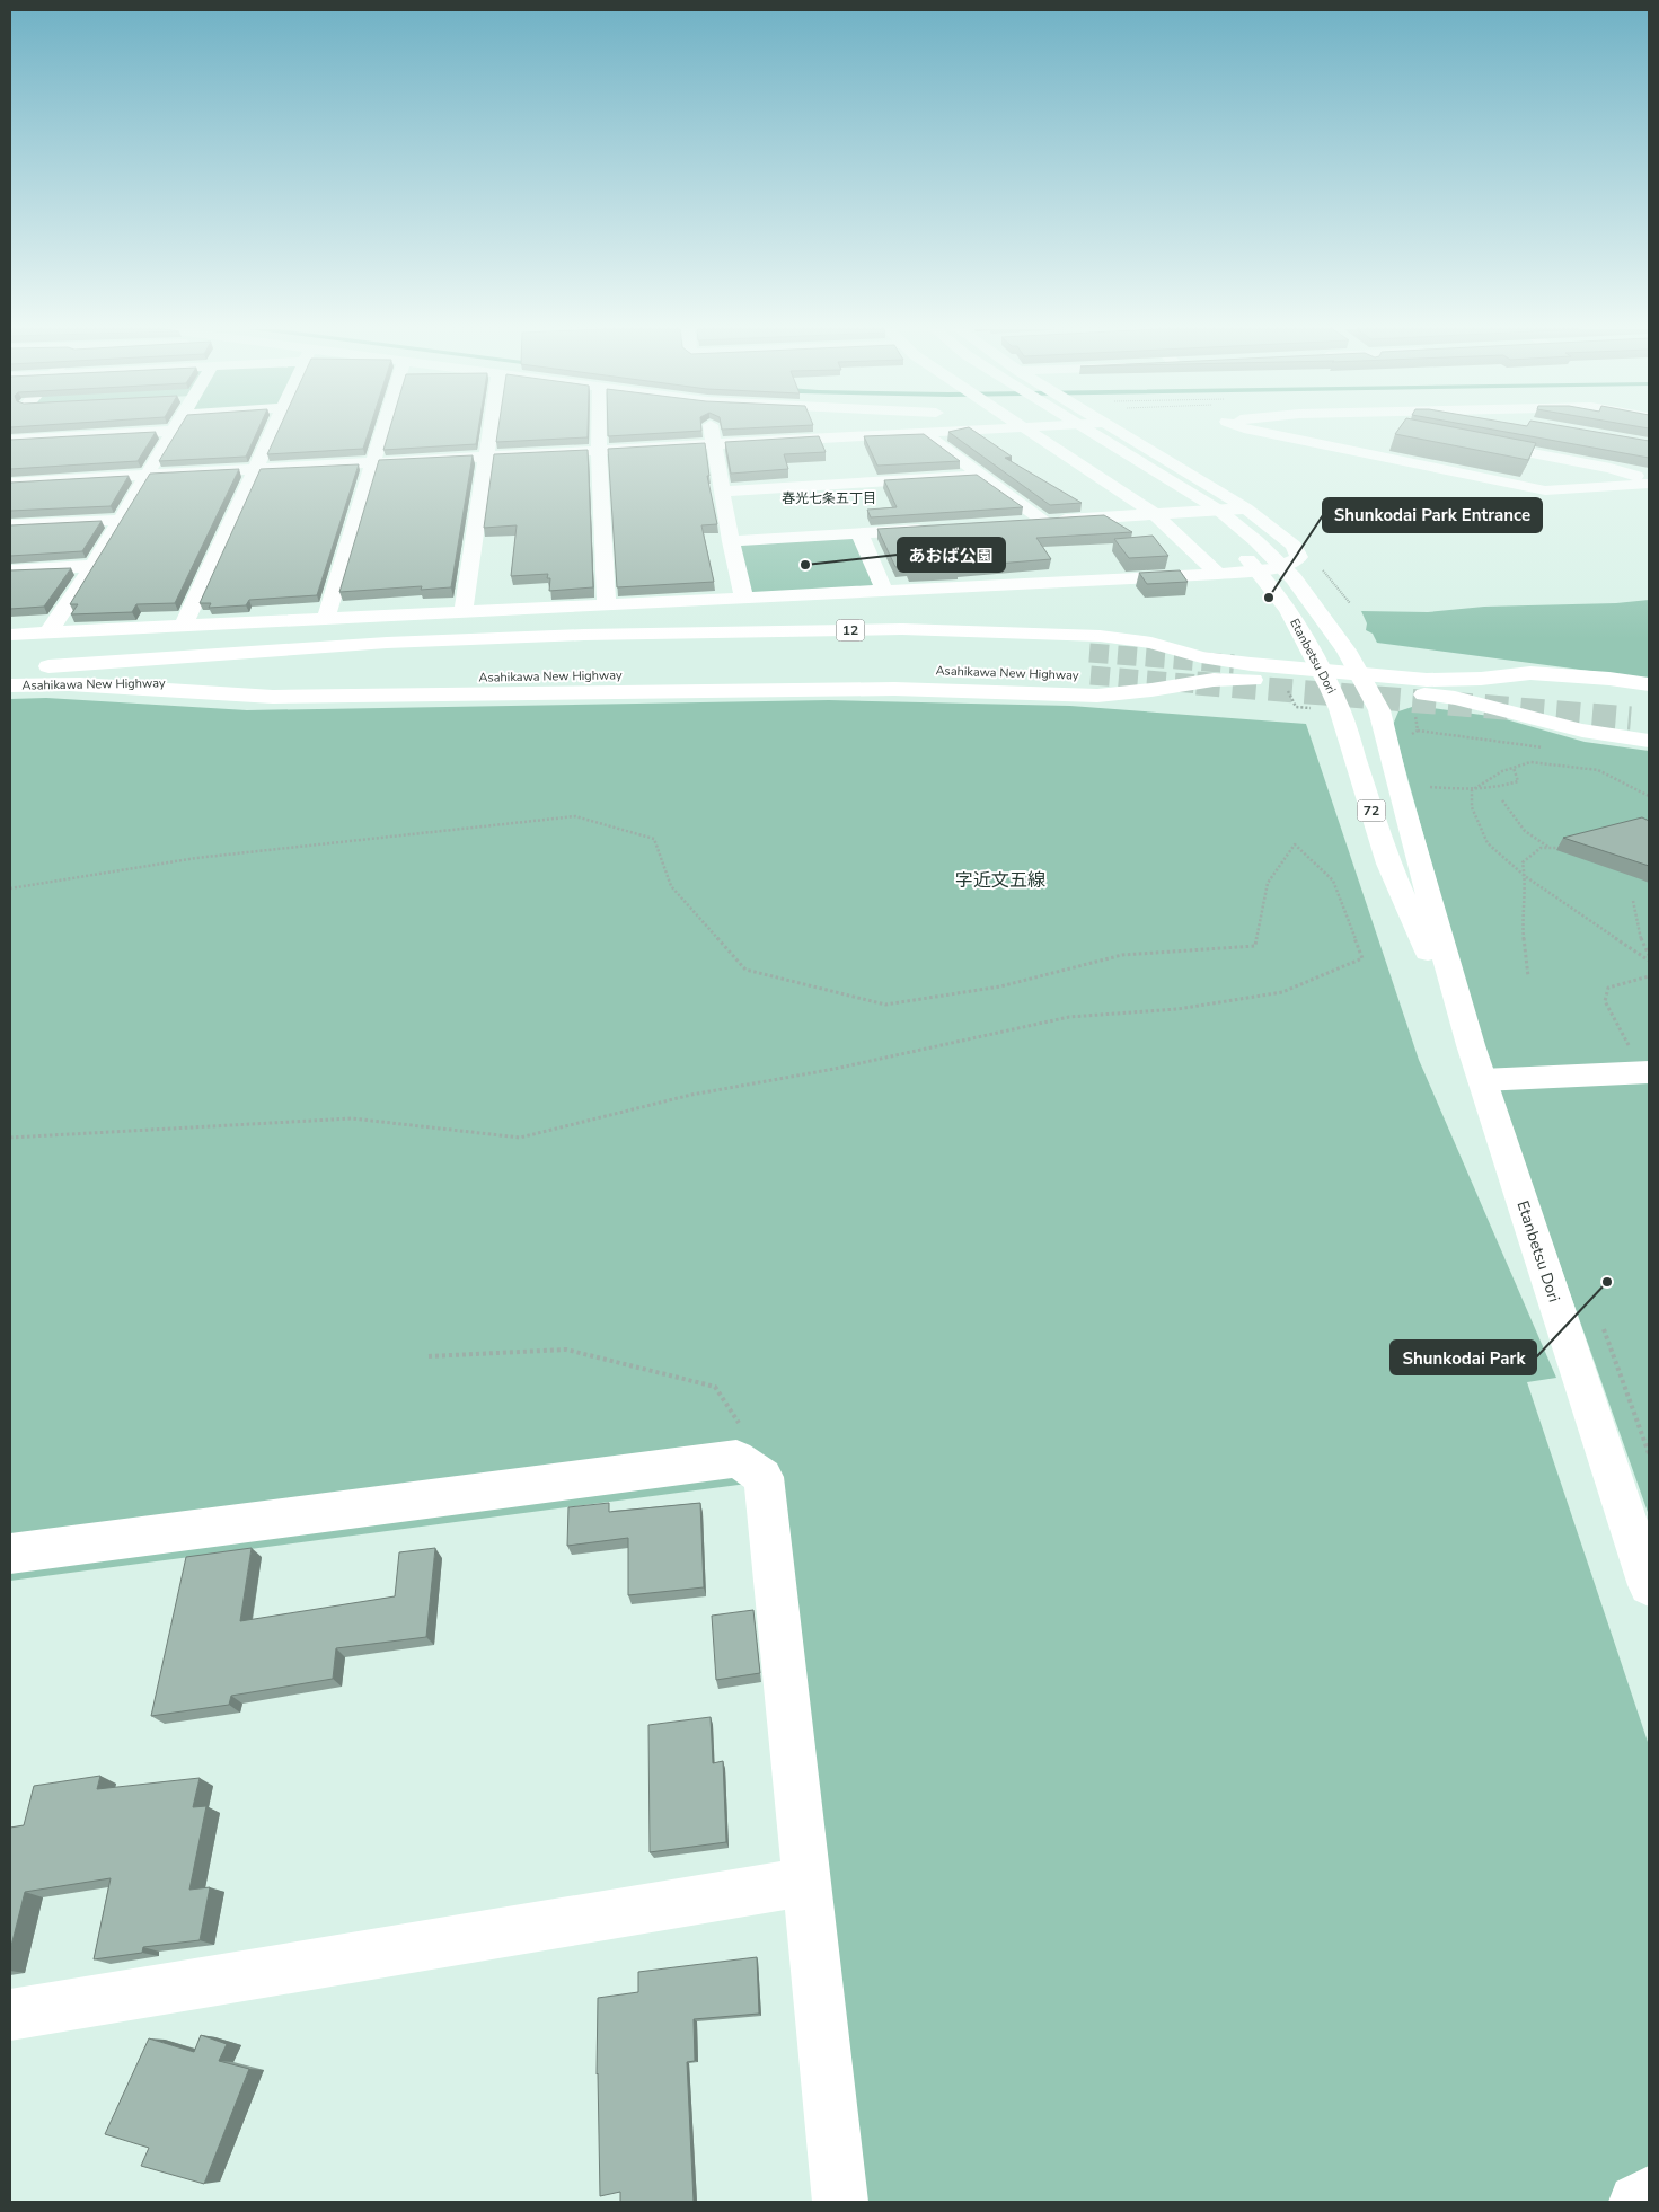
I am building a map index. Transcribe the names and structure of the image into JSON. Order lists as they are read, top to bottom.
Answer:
{
  "streets": {
    "main road": [
      "12",
      "Etanbetsu Dori",
      "Asahikawa New Highway",
      "72"
    ]
  },
  "crossings": [
    ["12", "Etanbetsu Dori"],
    ["12", "Asahikawa New Highway"]
  ],
  "districts": ["春光七条五丁目", "字近文五線"],
  "places": ["あおば公園", "Shunkodai Park Entrance", "Shunkodai Park"]
}
